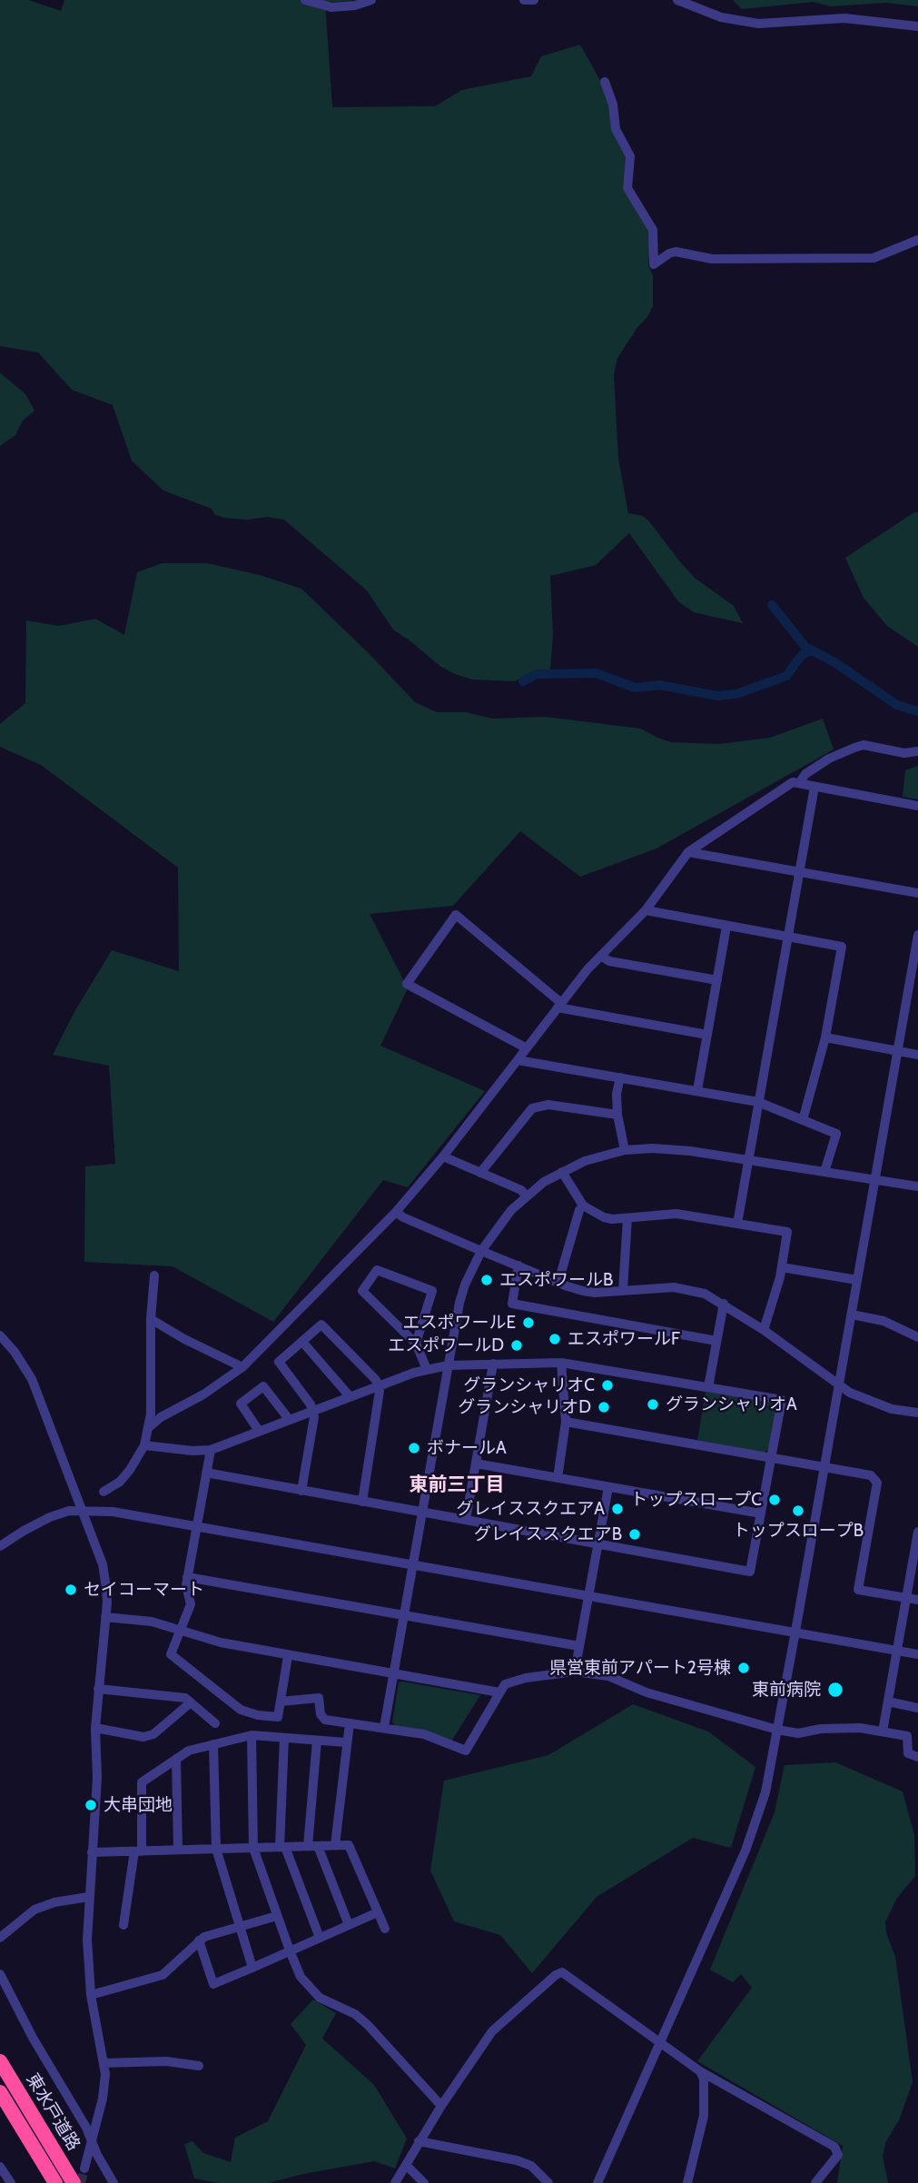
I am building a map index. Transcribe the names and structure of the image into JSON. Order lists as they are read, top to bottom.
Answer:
{
  "streets": {
    "highway": ["東水戸道路"]
  },
  "districts": ["東前三丁目"],
  "places": [
    "エスポワールB",
    "エスポワールE",
    "エスポワールF",
    "エスポワールD",
    "グランシャリオC",
    "グランシャリオA",
    "グランシャリオD",
    "ボナールA",
    "トップスロープC",
    "グレイススクエアA",
    "トップスロープB",
    "グレイススクエアB",
    "セイコーマート",
    "県営東前アパート2号棟",
    "東前病院",
    "大串団地"
  ]
}
